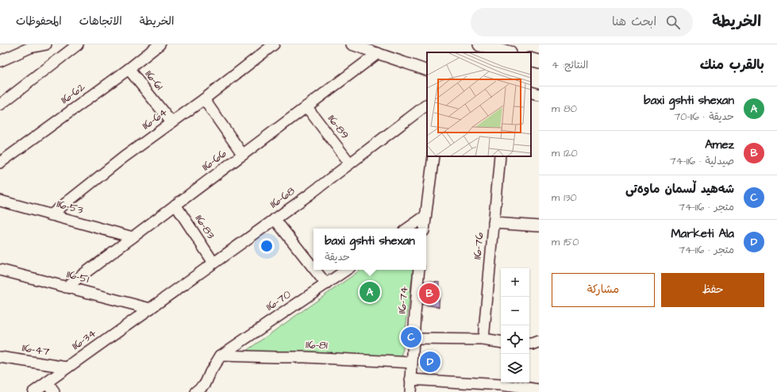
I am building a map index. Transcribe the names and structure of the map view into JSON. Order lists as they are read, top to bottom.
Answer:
{
  "streets": {
    "street": [
      "116-61",
      "116-62",
      "116-64",
      "116-89",
      "116-66",
      "116-68",
      "116-53",
      "116-83",
      "116-76",
      "116-51",
      "116-74",
      "116-70",
      "116-34",
      "116-81",
      "116-47"
    ]
  },
  "crossings": [
    ["116-61", "116-62"],
    ["116-61", "116-64"],
    ["116-64", "116-53"],
    ["116-89", "116-66"],
    ["116-89", "116-68"],
    ["116-66", "116-53"],
    ["116-66", "116-83"],
    ["116-66", "116-51"],
    ["116-68", "116-83"],
    ["116-68", "116-51"],
    ["116-68", "116-34"],
    ["116-51", "116-34"],
    ["116-74", "116-81"],
    ["116-70", "116-81"],
    ["116-34", "116-47"]
  ],
  "page": {
    "header": "الخريطة",
    "search": "ابحث هنا",
    "nav": ["الخريطة", "الاتجاهات", "المحفوظات"],
    "heading": ["بالقرب منك", "النتائج: 4"],
    "list": [
      {
        "mark": "A",
        "name": "baxi gshti shexan",
        "note": "حديقة · 116-70",
        "value": "80 m"
      },
      {
        "mark": "B",
        "name": "Amez",
        "note": "صيدلية · 116-74",
        "value": "120 m"
      },
      {
        "mark": "C",
        "name": "شەھید ڵسمان ماوەتی",
        "note": "متجر · 116-74",
        "value": "130 m"
      },
      {
        "mark": "D",
        "name": "Marketi Ala",
        "note": "متجر · 116-74",
        "value": "150 m"
      }
    ],
    "popup": ["baxi gshti shexan", "حديقة"],
    "buttons": ["حفظ", "مشاركة"],
    "map_buttons": ["+", "−"],
    "pins": [
      "A",
      "B",
      "C",
      "D"
    ]
  }
}
